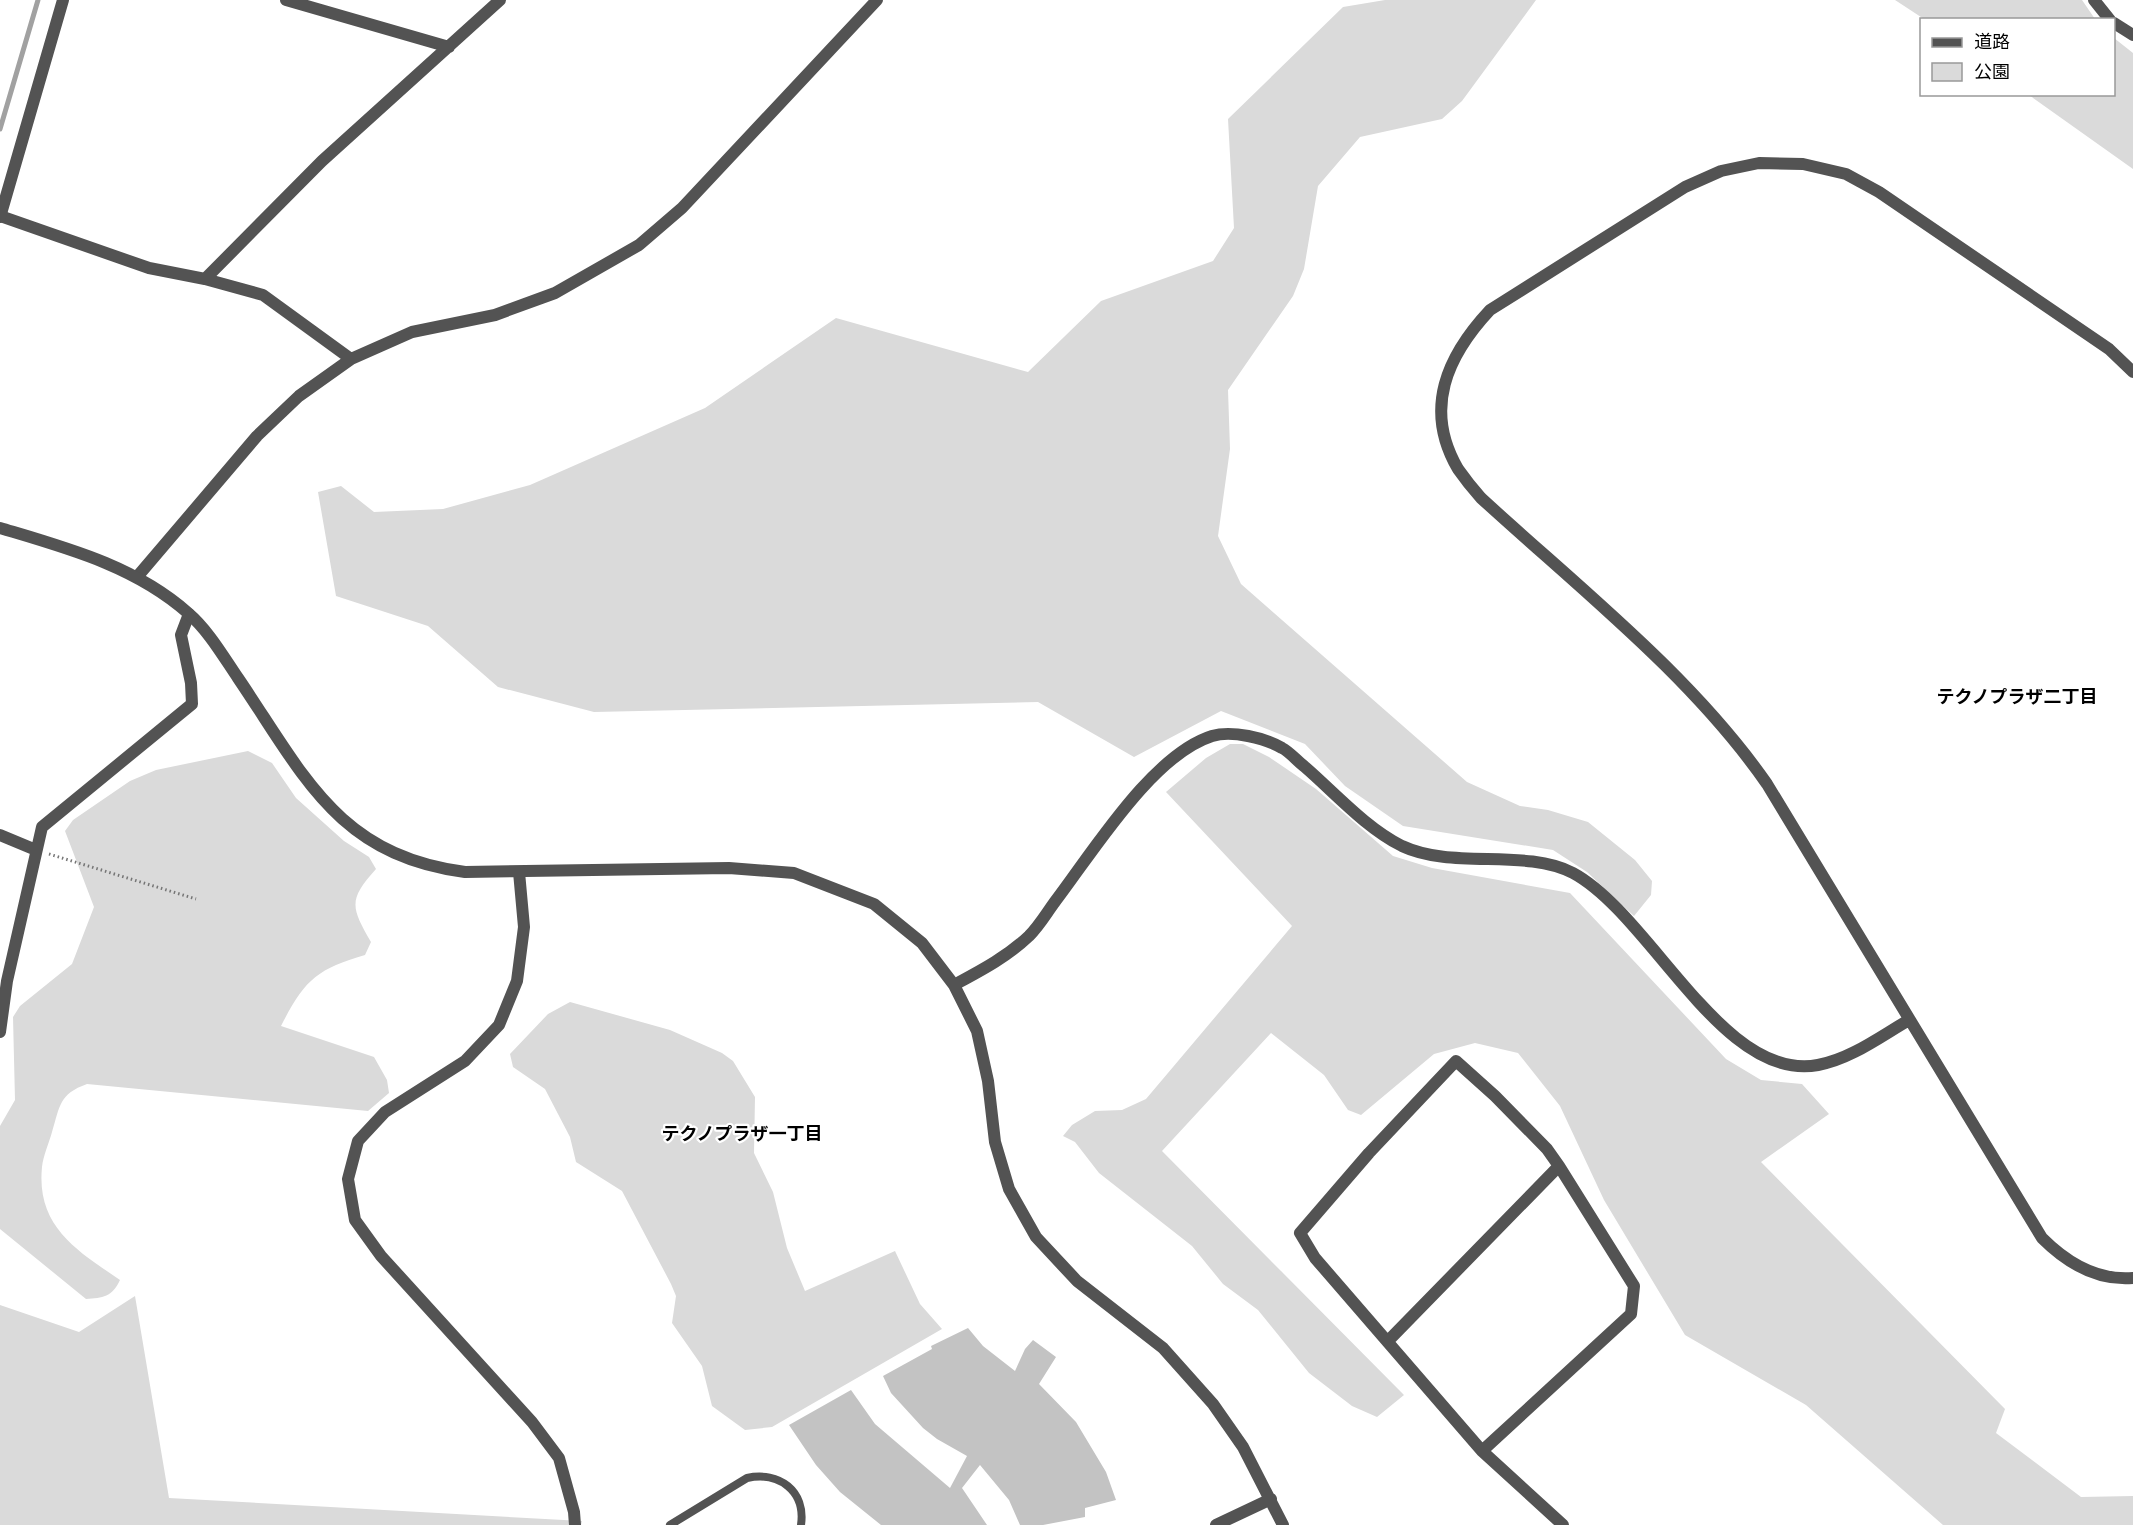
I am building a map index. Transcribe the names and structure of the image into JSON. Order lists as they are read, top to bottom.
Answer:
{
  "districts": ["テクノプラザ二丁目", "テクノプラザ一丁目"],
  "legend": ["道路", "公園"]
}
